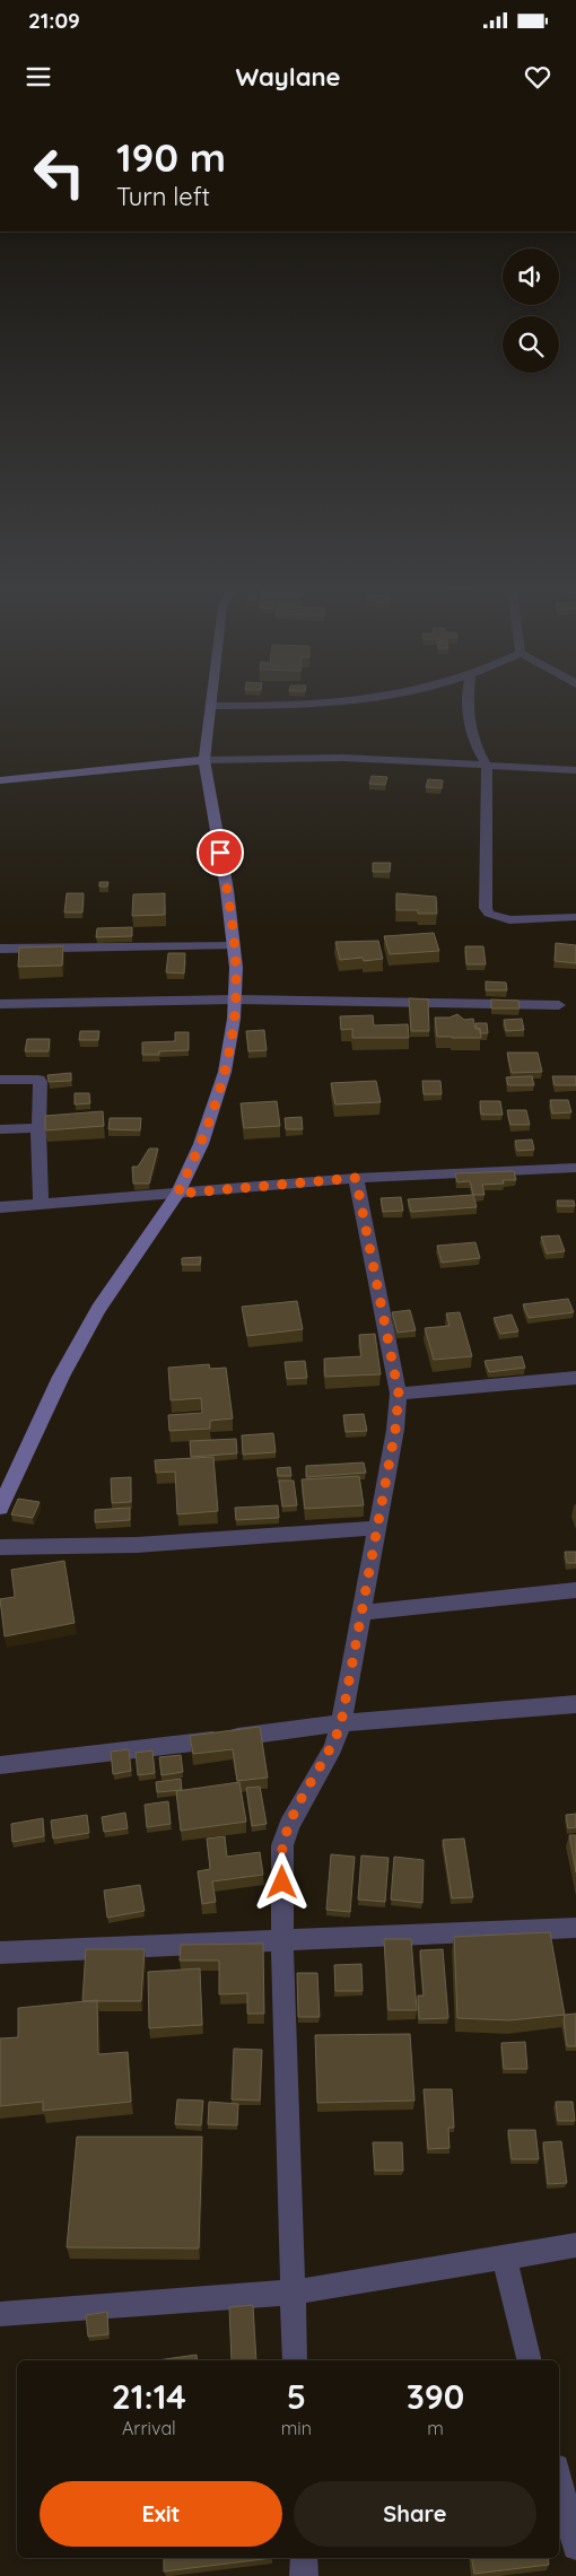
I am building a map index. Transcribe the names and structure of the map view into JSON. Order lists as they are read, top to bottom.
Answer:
{
  "page": {
    "status": "21:09",
    "header": "Waylane",
    "turn": ["190 m", "Turn left"],
    "eta": [
      "21:14",
      "Arrival",
      "5",
      "min",
      "390",
      "m"
    ],
    "buttons": ["Exit", "Share"]
  }
}
